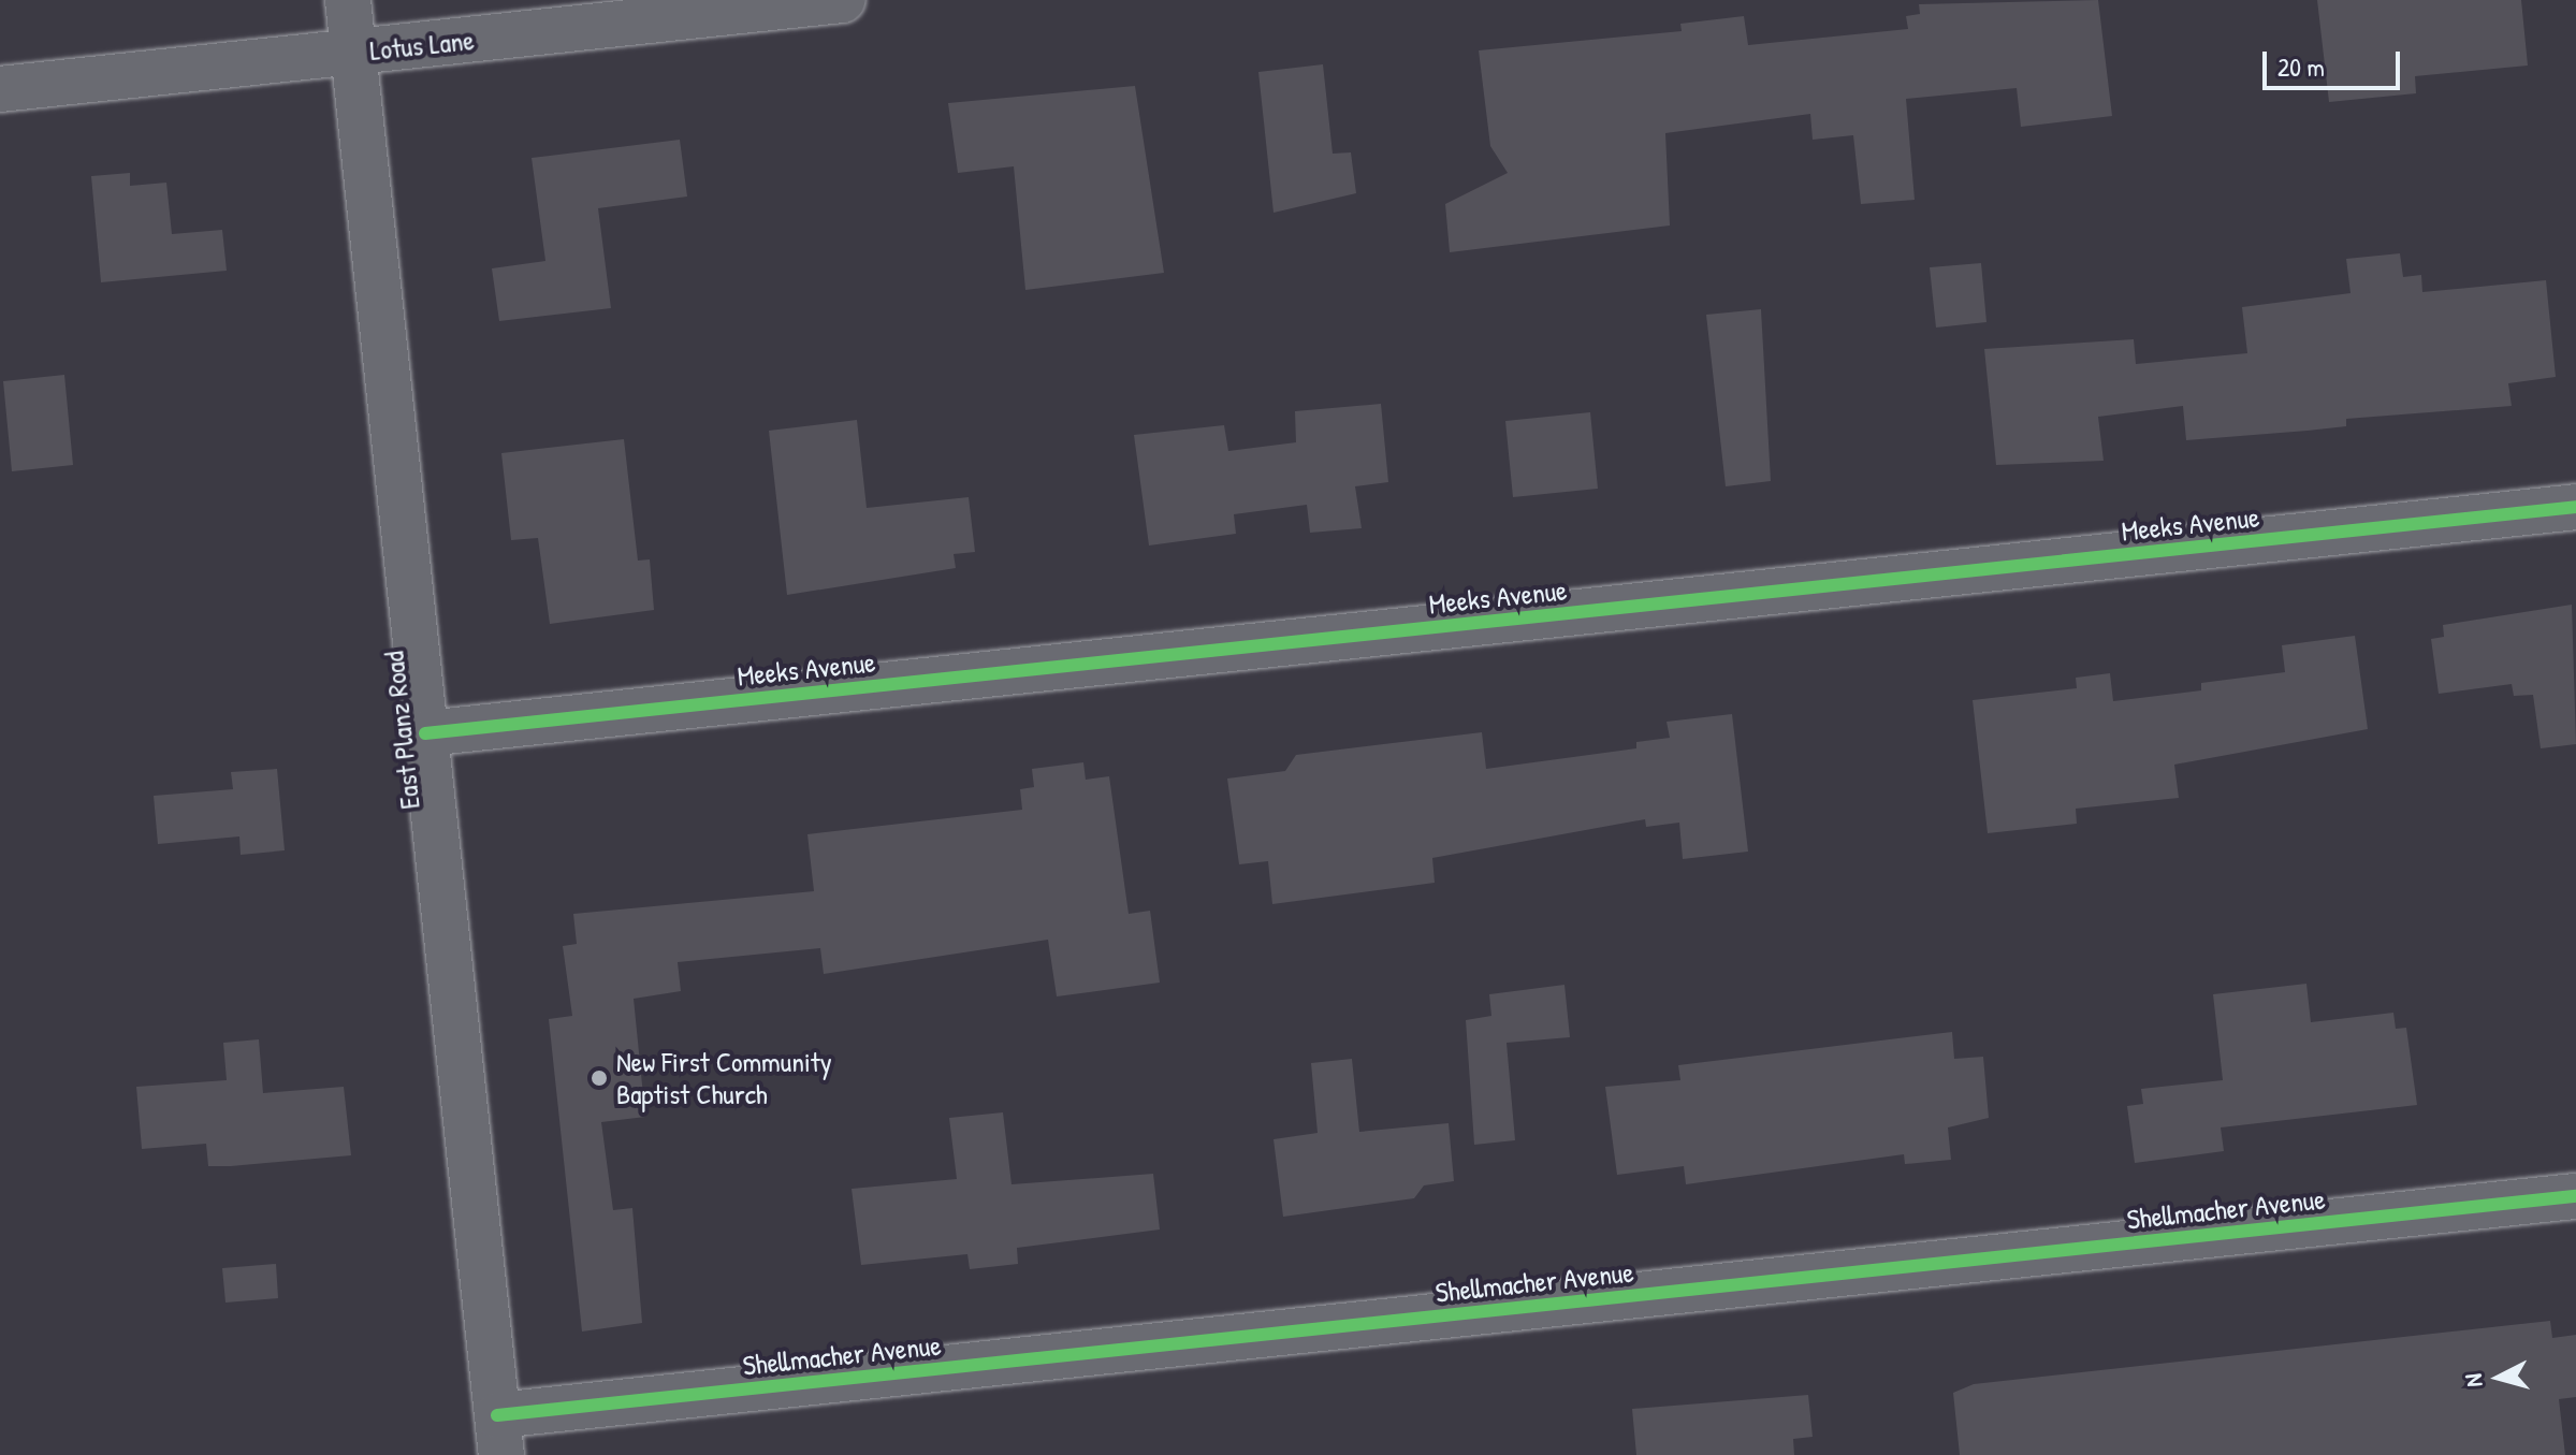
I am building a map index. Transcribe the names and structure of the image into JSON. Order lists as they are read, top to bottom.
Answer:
{
  "streets": {
    "street": [
      "Lotus Lane",
      "Meeks Avenue",
      "East Planz Road",
      "Shellmacher Avenue"
    ]
  },
  "crossings": [
    ["Lotus Lane", "East Planz Road"],
    ["Meeks Avenue", "East Planz Road"],
    ["East Planz Road", "Shellmacher Avenue"]
  ],
  "places": ["New First Community Baptist Church"],
  "scale_bar": "20 m",
  "north": "left"
}
